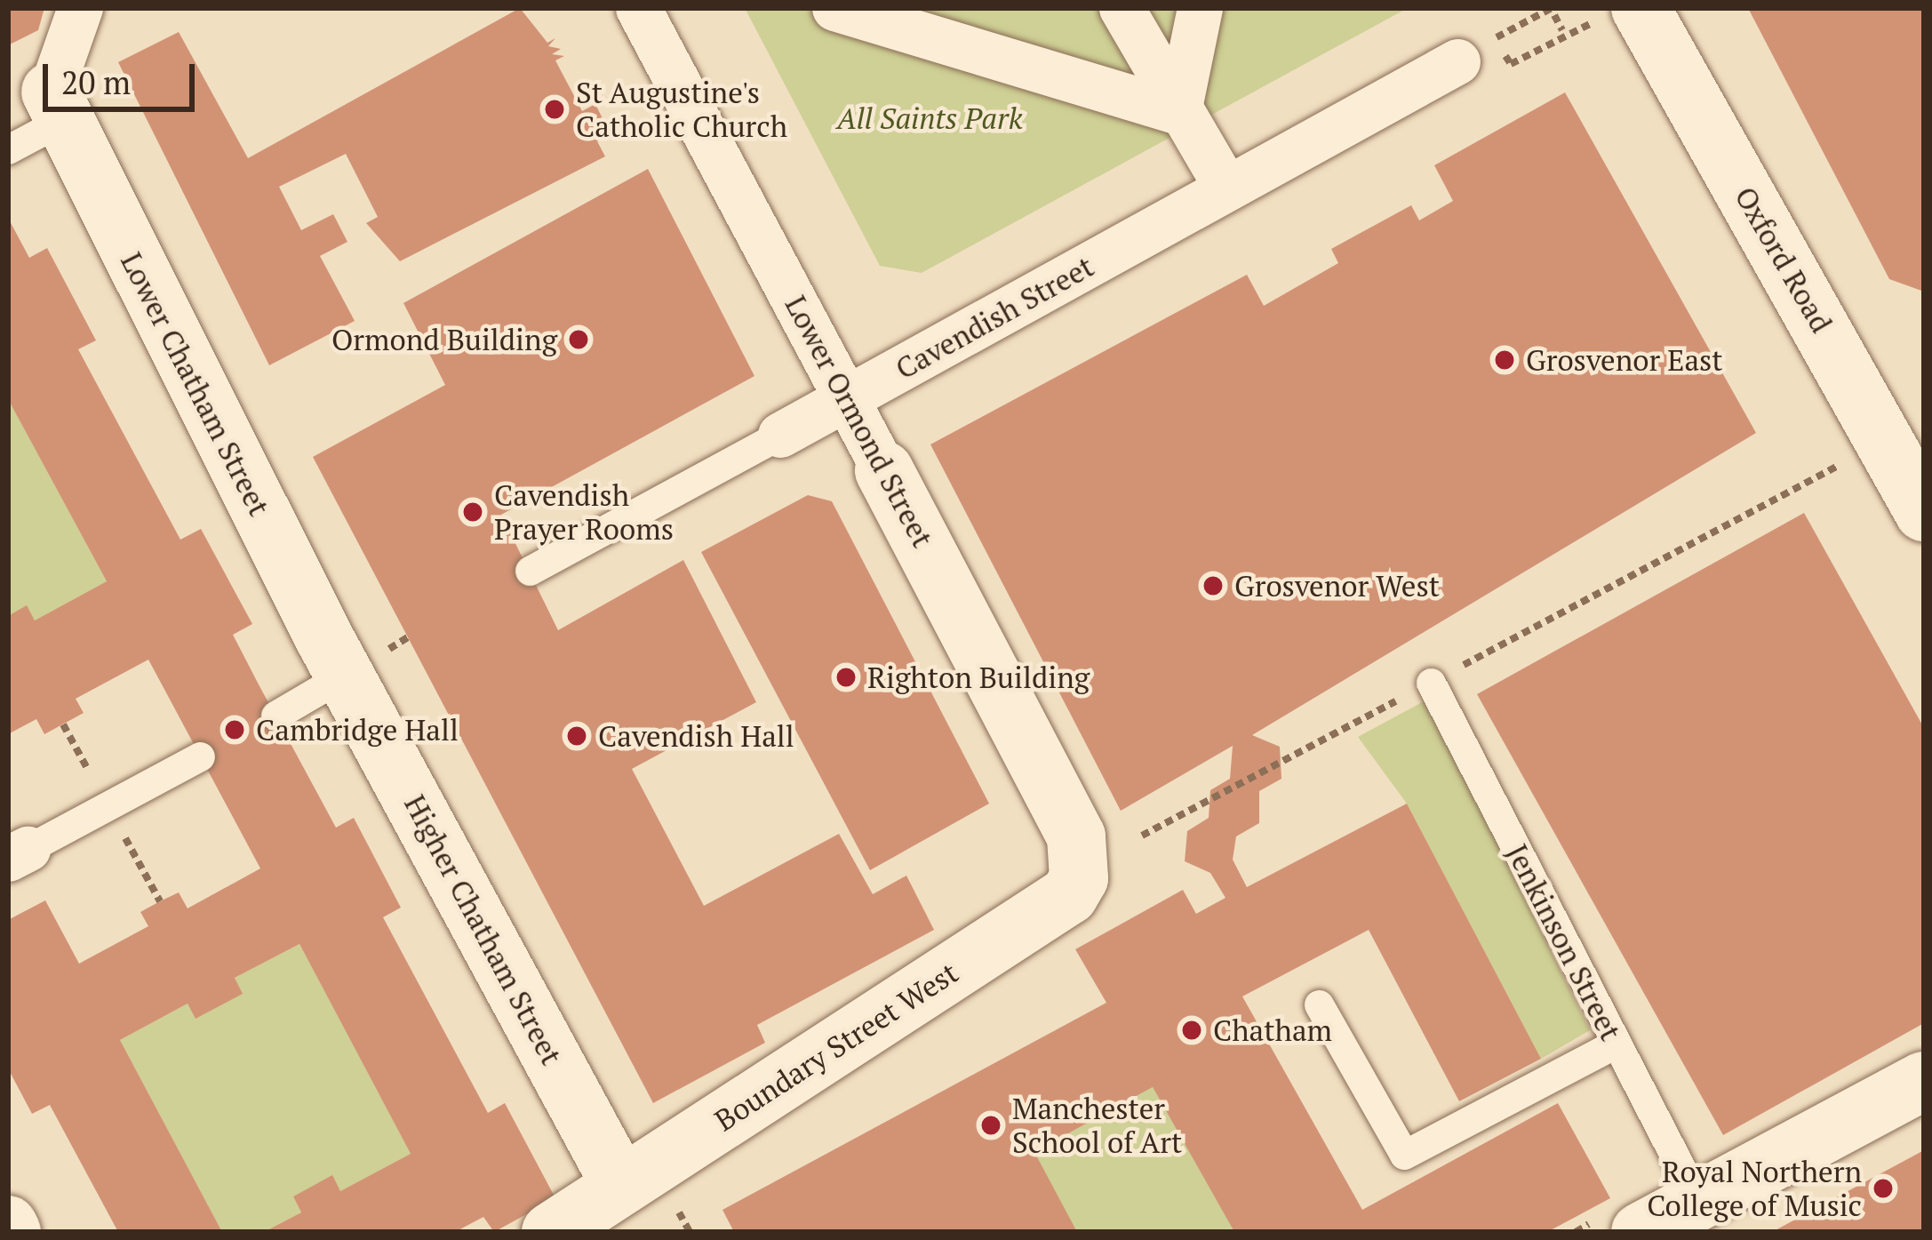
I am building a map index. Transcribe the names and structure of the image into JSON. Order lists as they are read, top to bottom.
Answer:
{
  "streets": {
    "street": [
      "Oxford Road",
      "Cavendish Street",
      "Lower Chatham Street",
      "Lower Ormond Street",
      "Higher Chatham Street",
      "Boundary Street West"
    ],
    "lane": ["Jenkinson Street"]
  },
  "crossings": [
    ["Cavendish Street", "Lower Ormond Street"],
    ["Lower Chatham Street", "Higher Chatham Street"],
    ["Lower Ormond Street", "Boundary Street West"],
    ["Higher Chatham Street", "Boundary Street West"]
  ],
  "parks": ["All Saints Park"],
  "places": [
    "St Augustine's Catholic Church",
    "Ormond Building",
    "Grosvenor East",
    "Cavendish Prayer Rooms",
    "Grosvenor West",
    "Righton Building",
    "Cambridge Hall",
    "Cavendish Hall",
    "Chatham",
    "Manchester School of Art",
    "Royal Northern College of Music"
  ],
  "scale_bar": "20 m"
}
